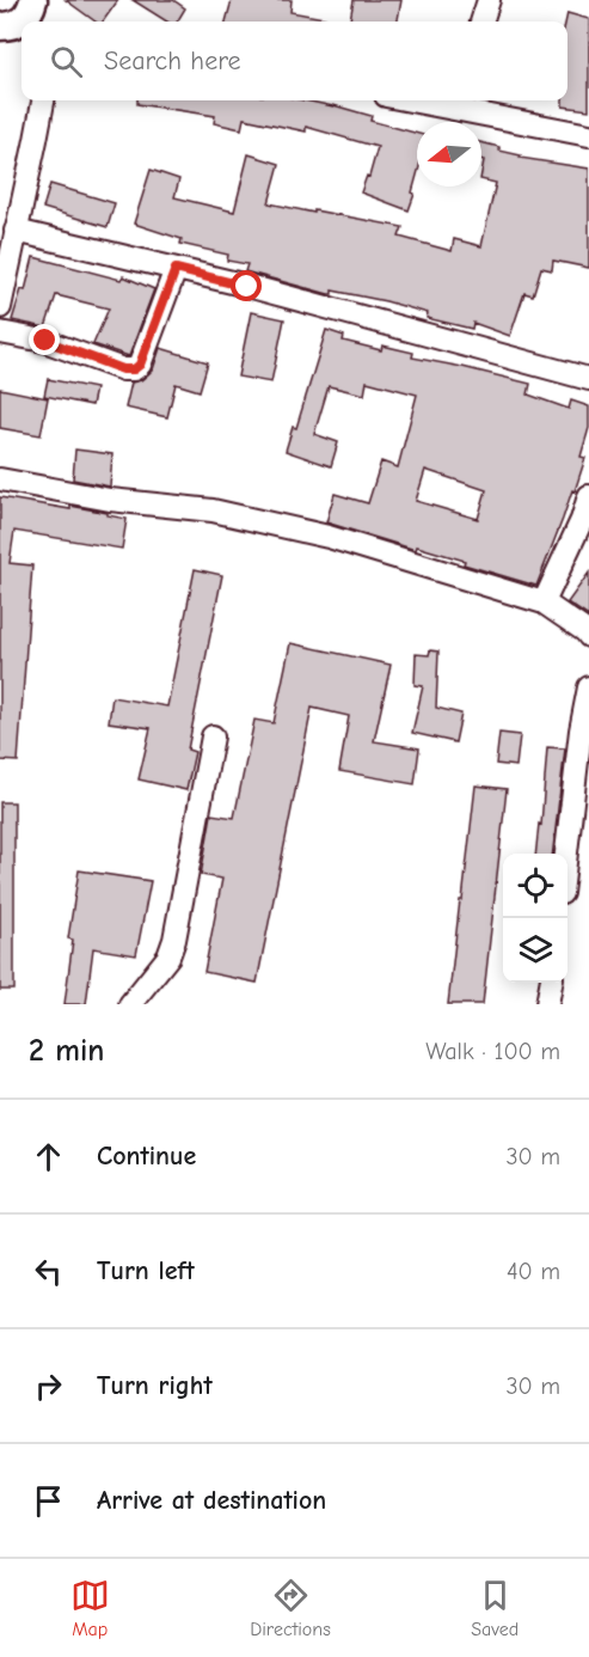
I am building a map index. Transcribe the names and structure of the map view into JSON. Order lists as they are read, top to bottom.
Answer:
{
  "north": "left",
  "page": {
    "search": "Search here",
    "heading": ["2 min", "Walk · 100 m"],
    "list": [
      ["Continue", "30 m"],
      ["Turn left", "40 m"],
      ["Turn right", "30 m"],
      "Arrive at destination"
    ],
    "nav": ["Map", "Directions", "Saved"]
  }
}
